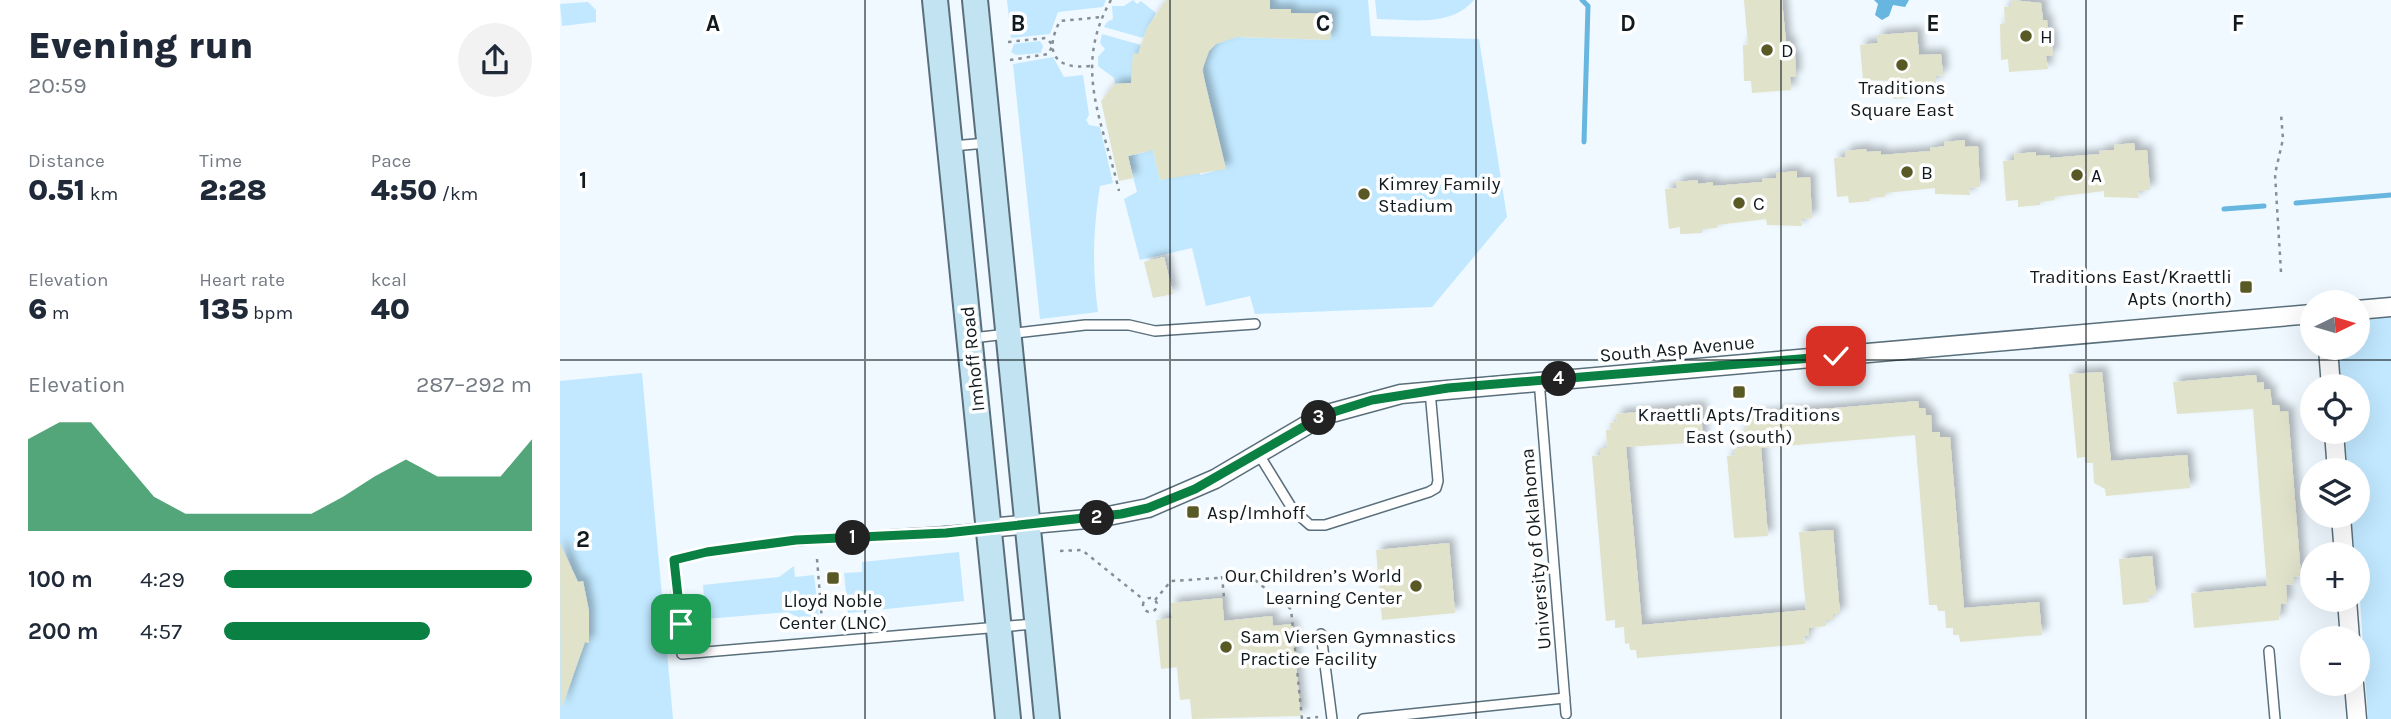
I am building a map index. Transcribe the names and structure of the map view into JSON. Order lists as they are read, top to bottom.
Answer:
{
  "streets": {
    "main road": ["Imhoff Road"],
    "street": ["South Asp Avenue"],
    "lane": ["University of Oklahoma"]
  },
  "crossings": [
    ["South Asp Avenue", "Imhoff Road"],
    ["South Asp Avenue", "University of Oklahoma"]
  ],
  "places": {
    "other": [
      "H",
      "D",
      "Traditions Square East",
      "B",
      "A",
      "Kimrey Family Stadium",
      "C",
      "Our Children’s World Learning Center",
      "Sam Viersen Gymnastics Practice Facility"
    ],
    "transit": [
      "Traditions East/Kraettli Apts (north)",
      "Kraettli Apts/Traditions East (south)",
      "Asp/Imhoff",
      "Lloyd Noble Center (LNC)"
    ]
  },
  "north": "right",
  "page": {
    "heading": ["Evening run", "20:59"],
    "stats": [
      ["Distance", "0.51 km"],
      ["Time", "2:28"],
      ["Pace", "4:50 /km"],
      ["Elevation", "6 m"],
      ["Heart rate", "135 bpm"],
      ["kcal", "40"]
    ],
    "map_buttons": ["+", "−"],
    "chart": ["Elevation", "287–292 m"],
    "pins": [
      "4",
      "3",
      "2",
      "1"
    ],
    "list": [
      {
        "name": "100 m",
        "note": "4:29"
      },
      {
        "name": "200 m",
        "note": "4:57"
      }
    ]
  },
  "grid": {
    "columns": [
      "A",
      "B",
      "C",
      "D",
      "E",
      "F"
    ],
    "rows": ["1", "2"]
  }
}
